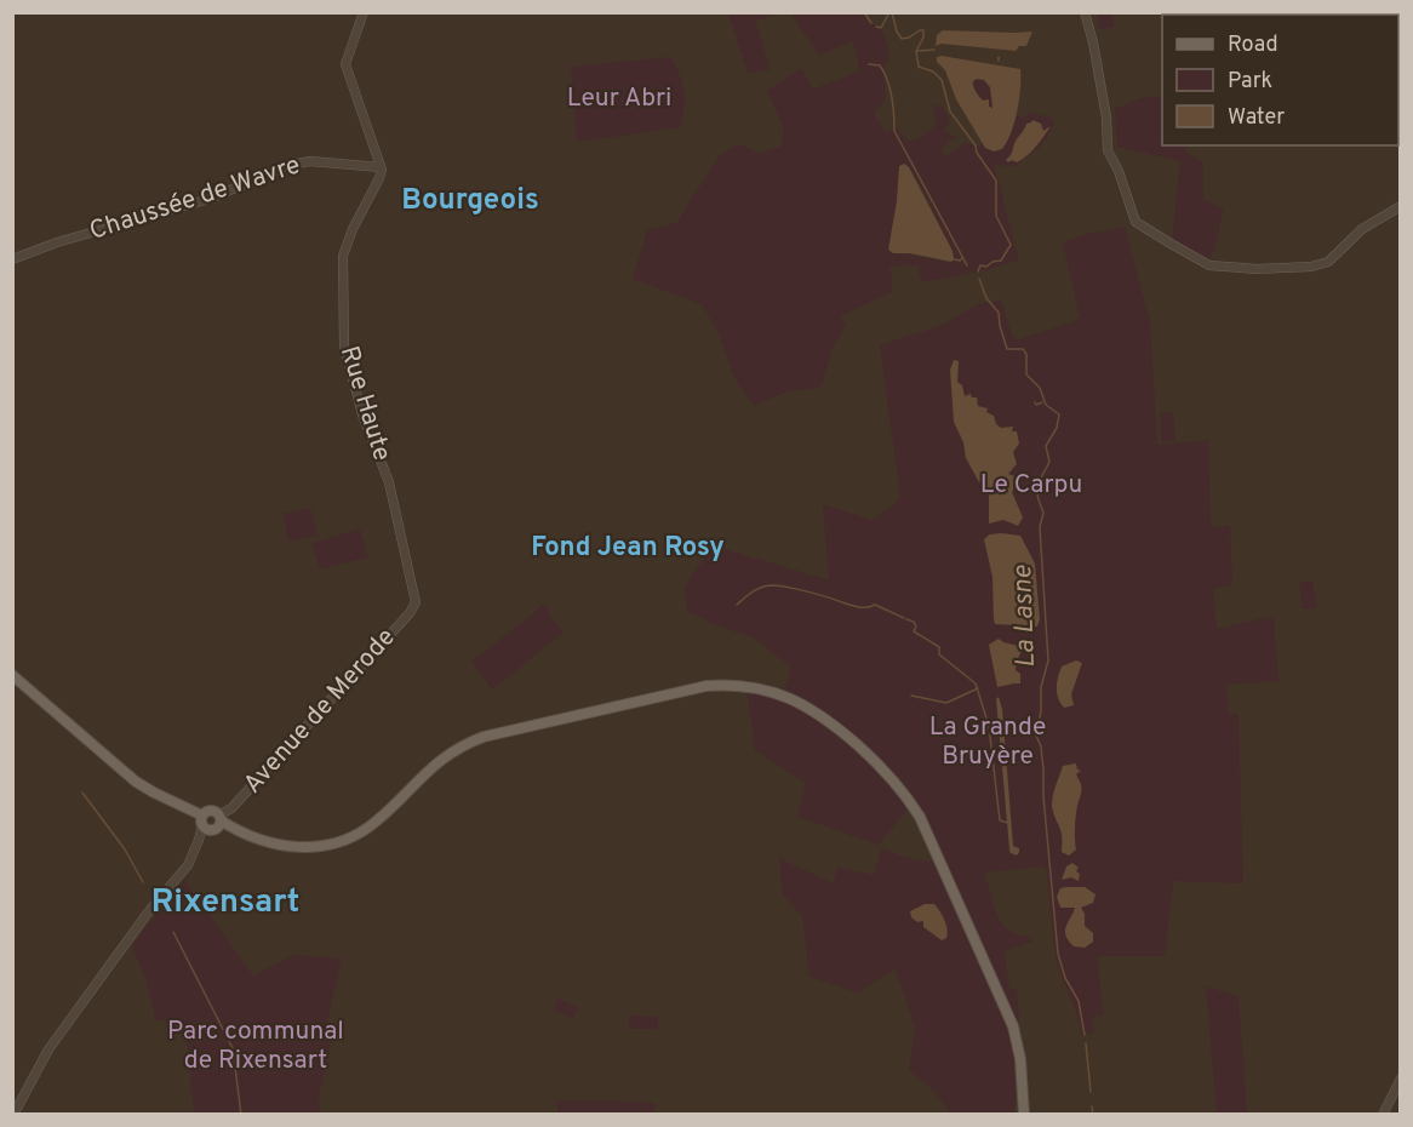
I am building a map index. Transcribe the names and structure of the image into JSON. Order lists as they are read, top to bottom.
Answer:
{
  "streets": {
    "street": ["Chaussée de Wavre", "Rue Haute", "Avenue de Merode"]
  },
  "crossings": [
    ["Chaussée de Wavre", "Rue Haute"],
    ["Rue Haute", "Avenue de Merode"]
  ],
  "districts": ["Bourgeois", "Fond Jean Rosy", "Rixensart"],
  "water": ["La Lasne"],
  "parks": [
    "Leur Abri",
    "Le Carpu",
    "La Grande Bruyère",
    "Parc communal de Rixensart"
  ],
  "legend": ["Road", "Park", "Water"]
}
